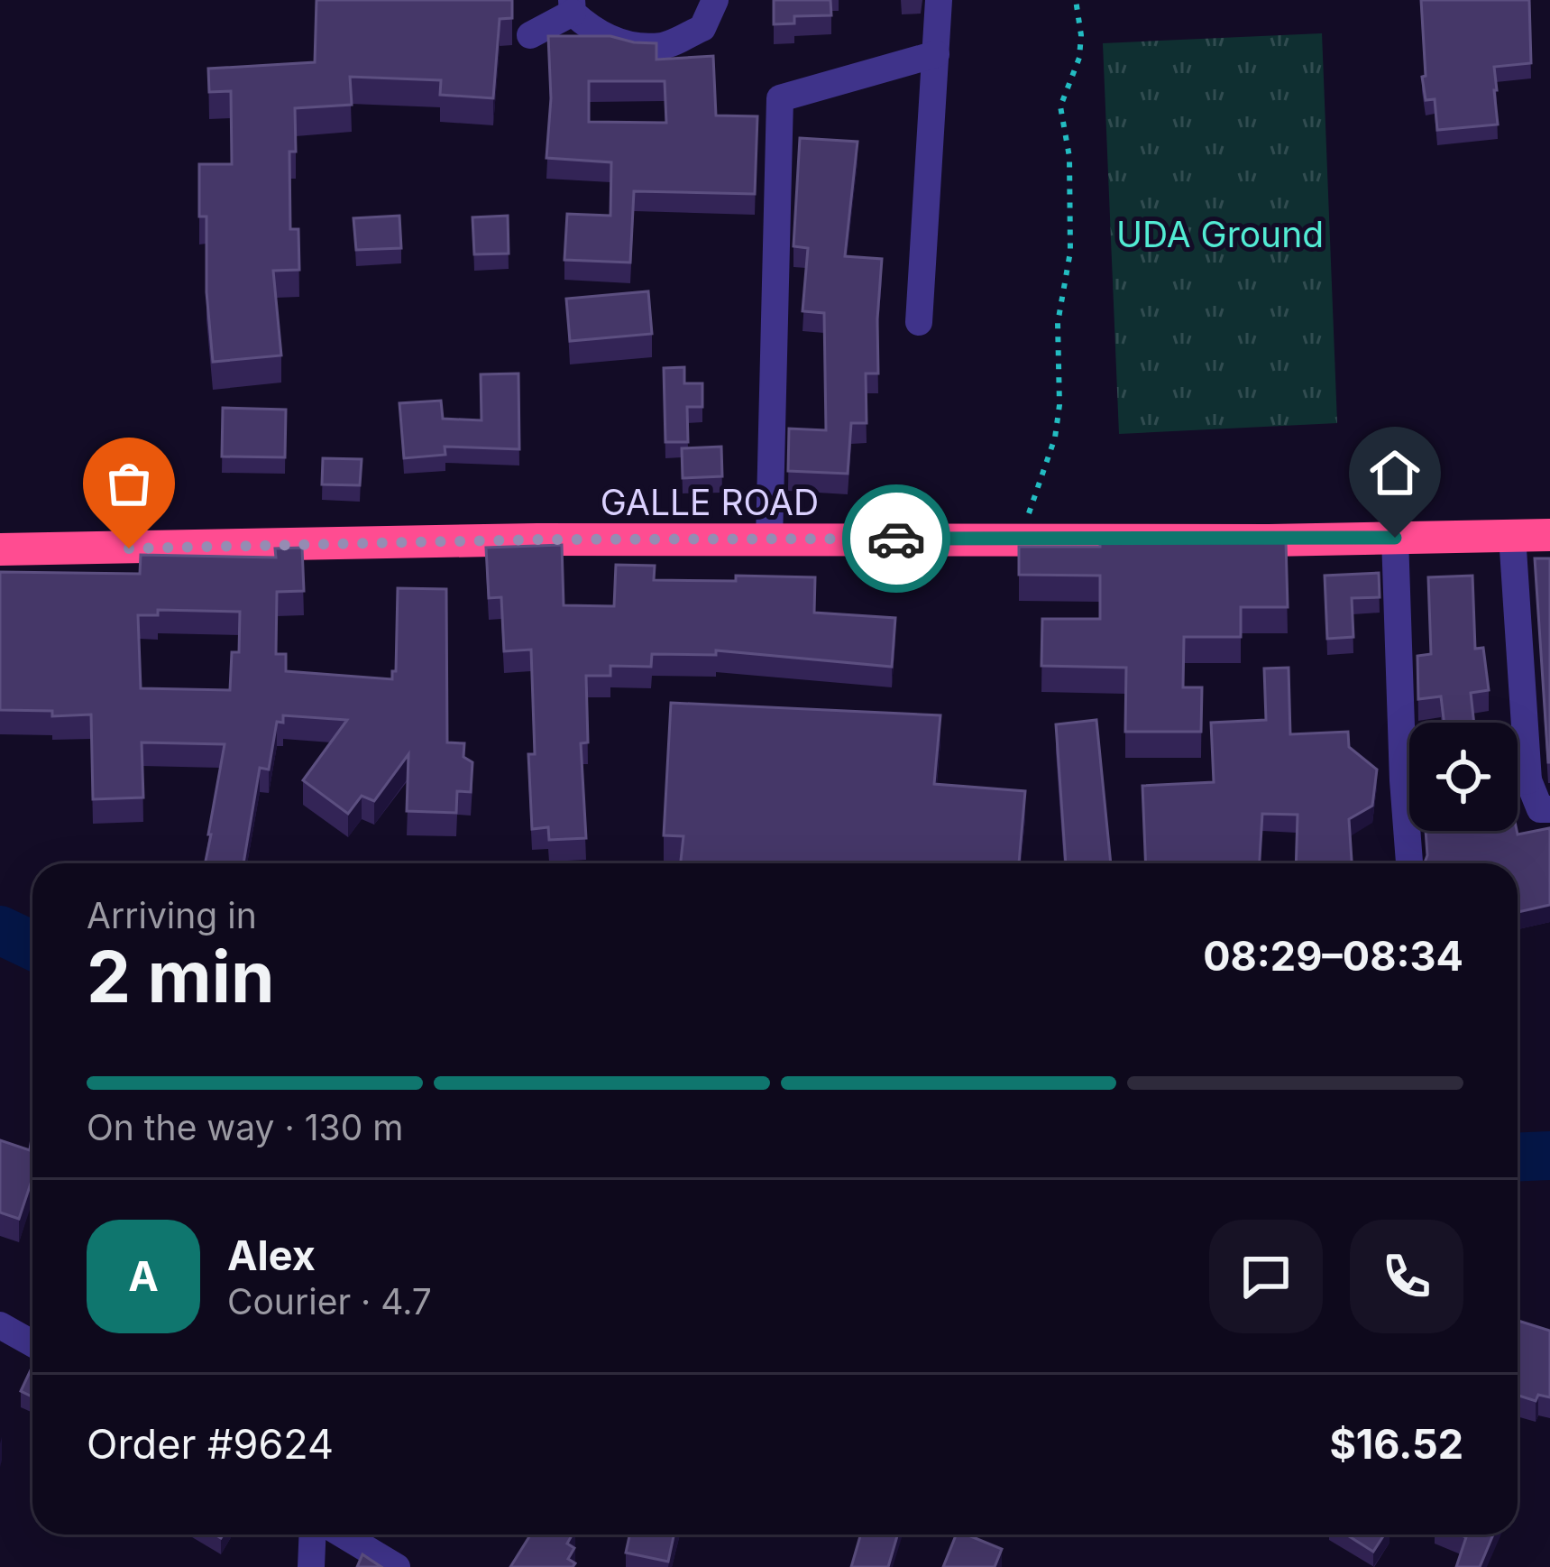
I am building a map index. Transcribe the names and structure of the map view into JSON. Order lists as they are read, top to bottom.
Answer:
{
  "streets": {
    "highway": ["GALLE ROAD"]
  },
  "parks": ["UDA Ground"],
  "page": {
    "heading": ["2 min", "Arriving in", "08:29–08:34"],
    "panel": [
      "Alex",
      "Courier · 4.7",
      "Order #9624",
      "$16.52"
    ],
    "bar": "On the way · 130 m",
    "round": "A"
  }
}
